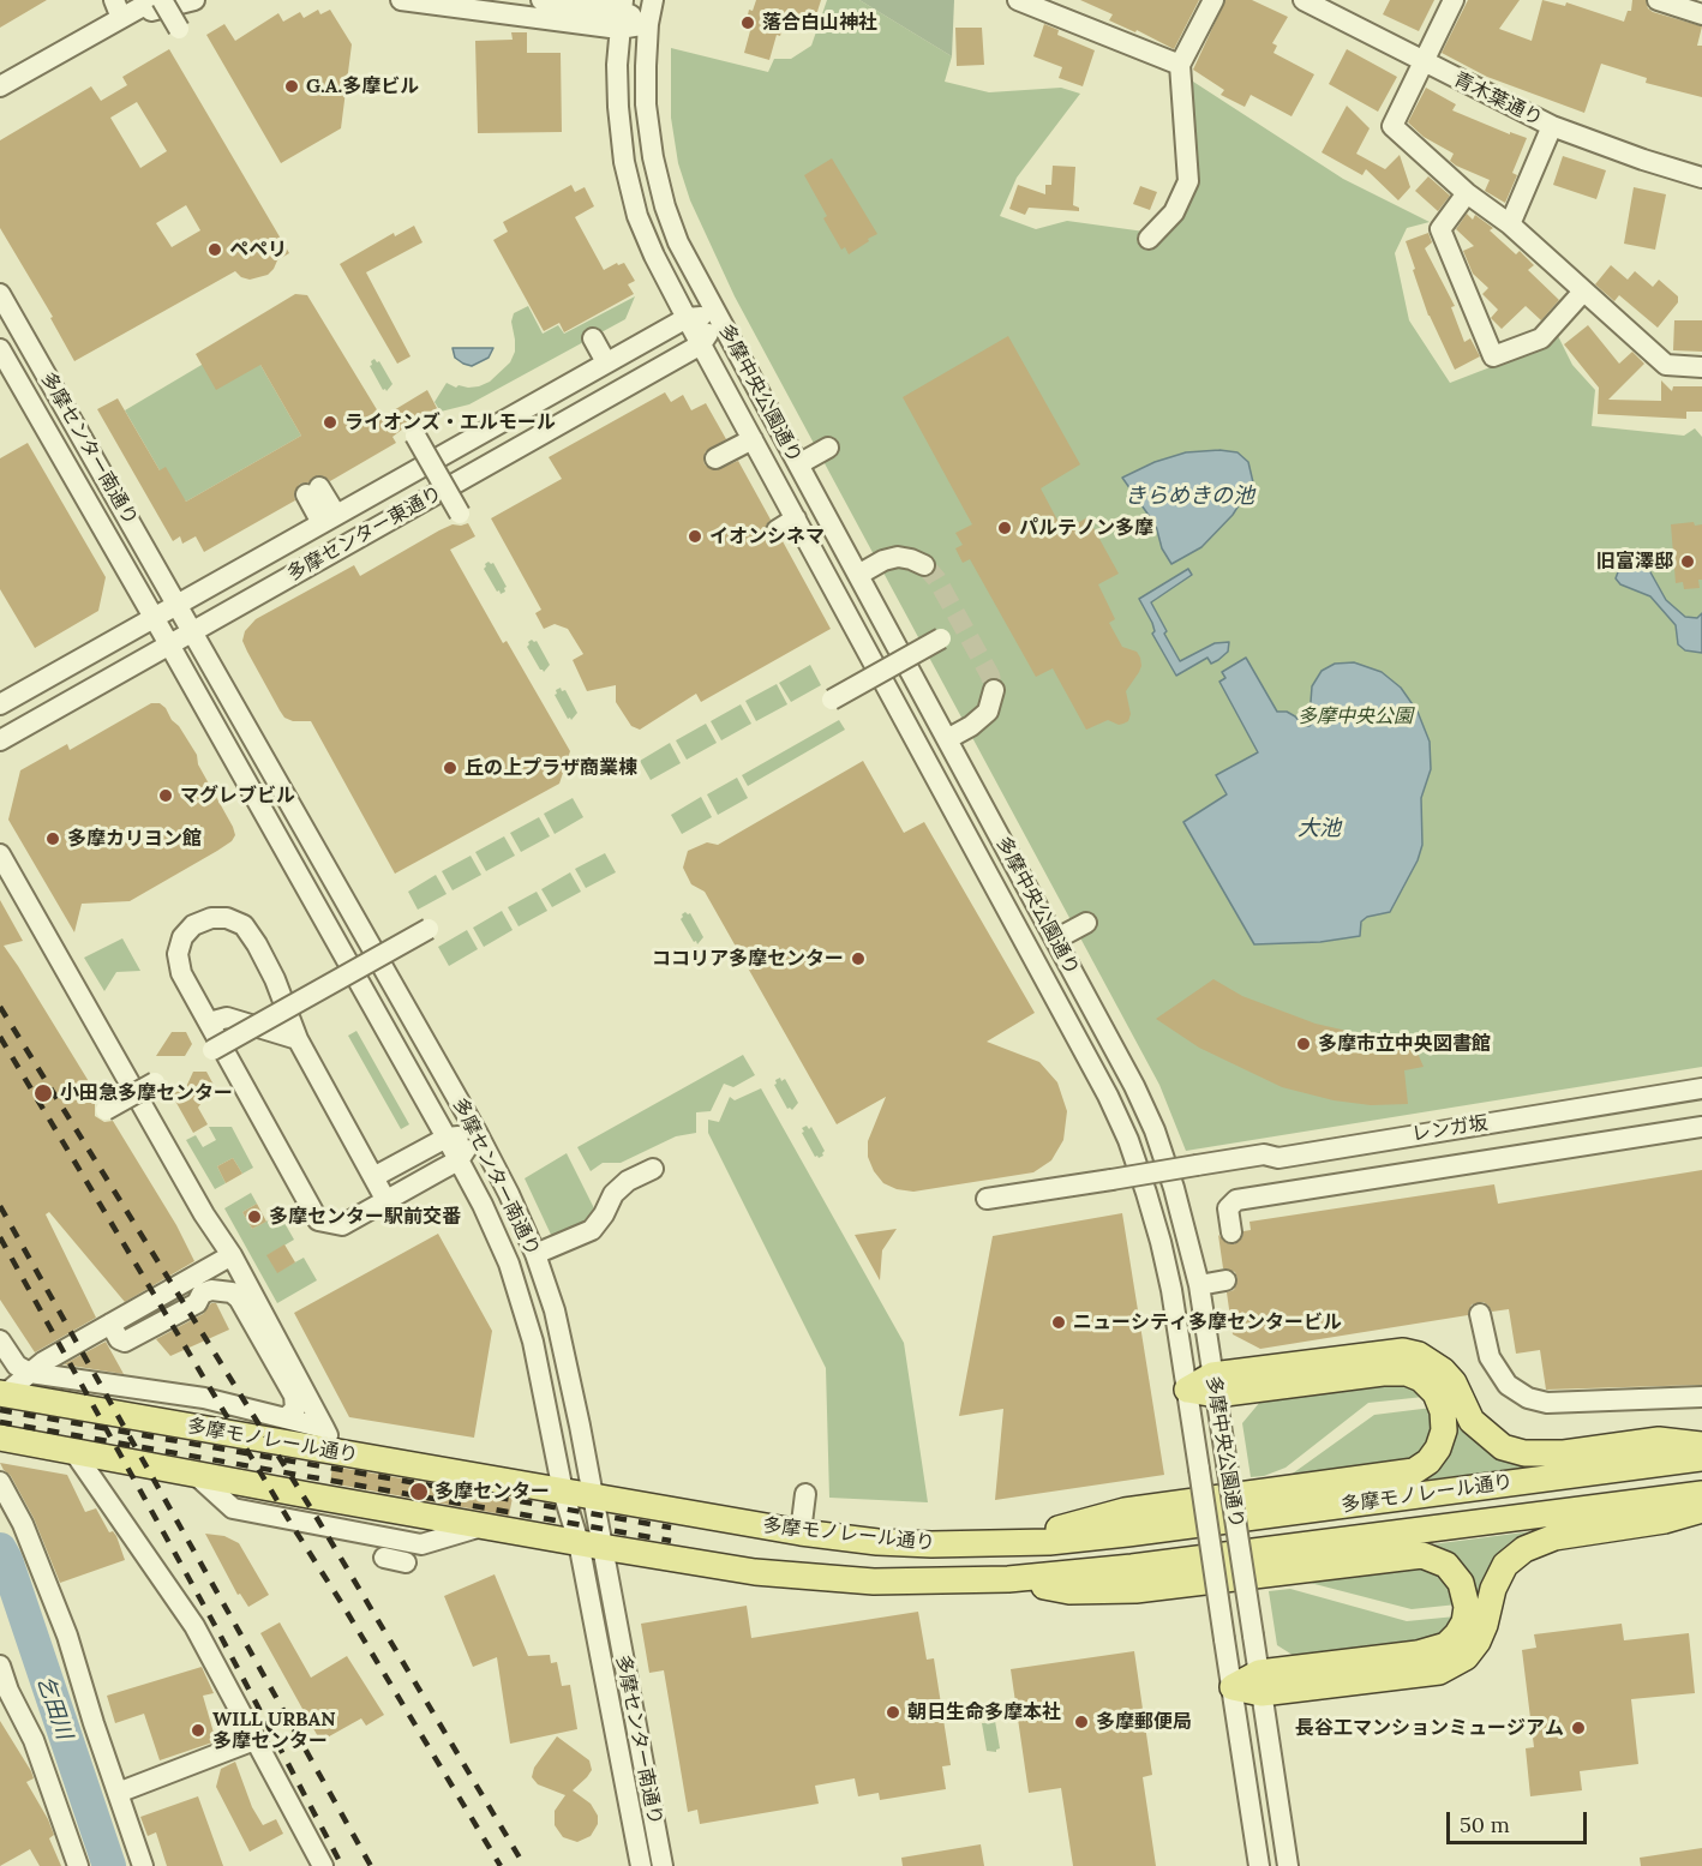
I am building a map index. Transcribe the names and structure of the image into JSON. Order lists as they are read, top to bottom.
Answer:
{
  "streets": {
    "main road": ["多摩モノレール通り"],
    "street": [
      "青木葉通り",
      "多摩中央公園通り",
      "多摩センター南通り",
      "多摩センター東通り",
      "レンガ坂"
    ]
  },
  "crossings": [
    ["多摩中央公園通り", "多摩センター東通り"],
    ["多摩センター南通り", "多摩センター東通り"],
    ["多摩センター南通り", "多摩モノレール通り"]
  ],
  "water": ["きらめきの池", "大池", "乞田川"],
  "parks": ["多摩中央公園"],
  "places": [
    "落合白山神社",
    "G.A.多摩ビル",
    "ペペリ",
    "ライオンズ・エルモール",
    "パルテノン多摩",
    "イオンシネマ",
    "旧富澤邸",
    "丘の上プラザ商業棟",
    "マグレブビル",
    "多摩カリヨン館",
    "ココリア多摩センター",
    "多摩市立中央図書館",
    "小田急多摩センター",
    "多摩センター駅前交番",
    "ニューシティ多摩センタービル",
    "多摩センター",
    "朝日生命多摩本社",
    "多摩郵便局",
    "長谷工マンションミュージアム",
    "WILL URBAN 多摩センター"
  ],
  "scale_bar": "50 m"
}
